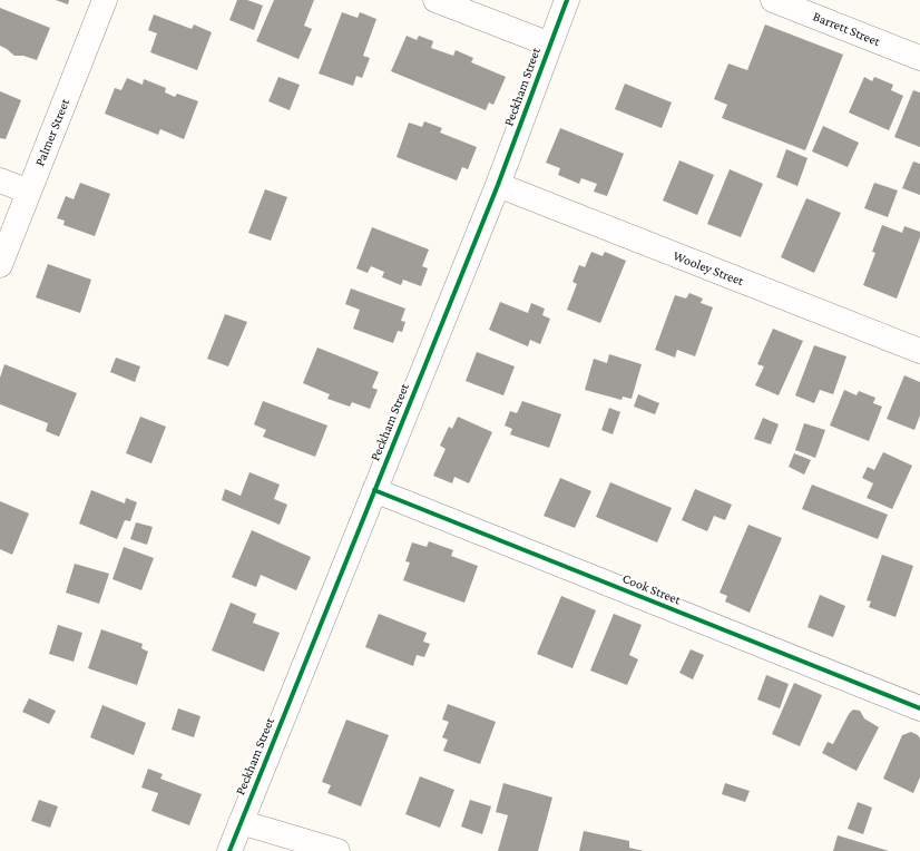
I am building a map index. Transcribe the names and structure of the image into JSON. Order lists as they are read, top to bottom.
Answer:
{
  "streets": {
    "street": [
      "Barrett Street",
      "Peckham Street",
      "Palmer Street",
      "Wooley Street",
      "Cook Street"
    ]
  },
  "crossings": [
    ["Peckham Street", "Wooley Street"],
    ["Peckham Street", "Cook Street"]
  ]
}
